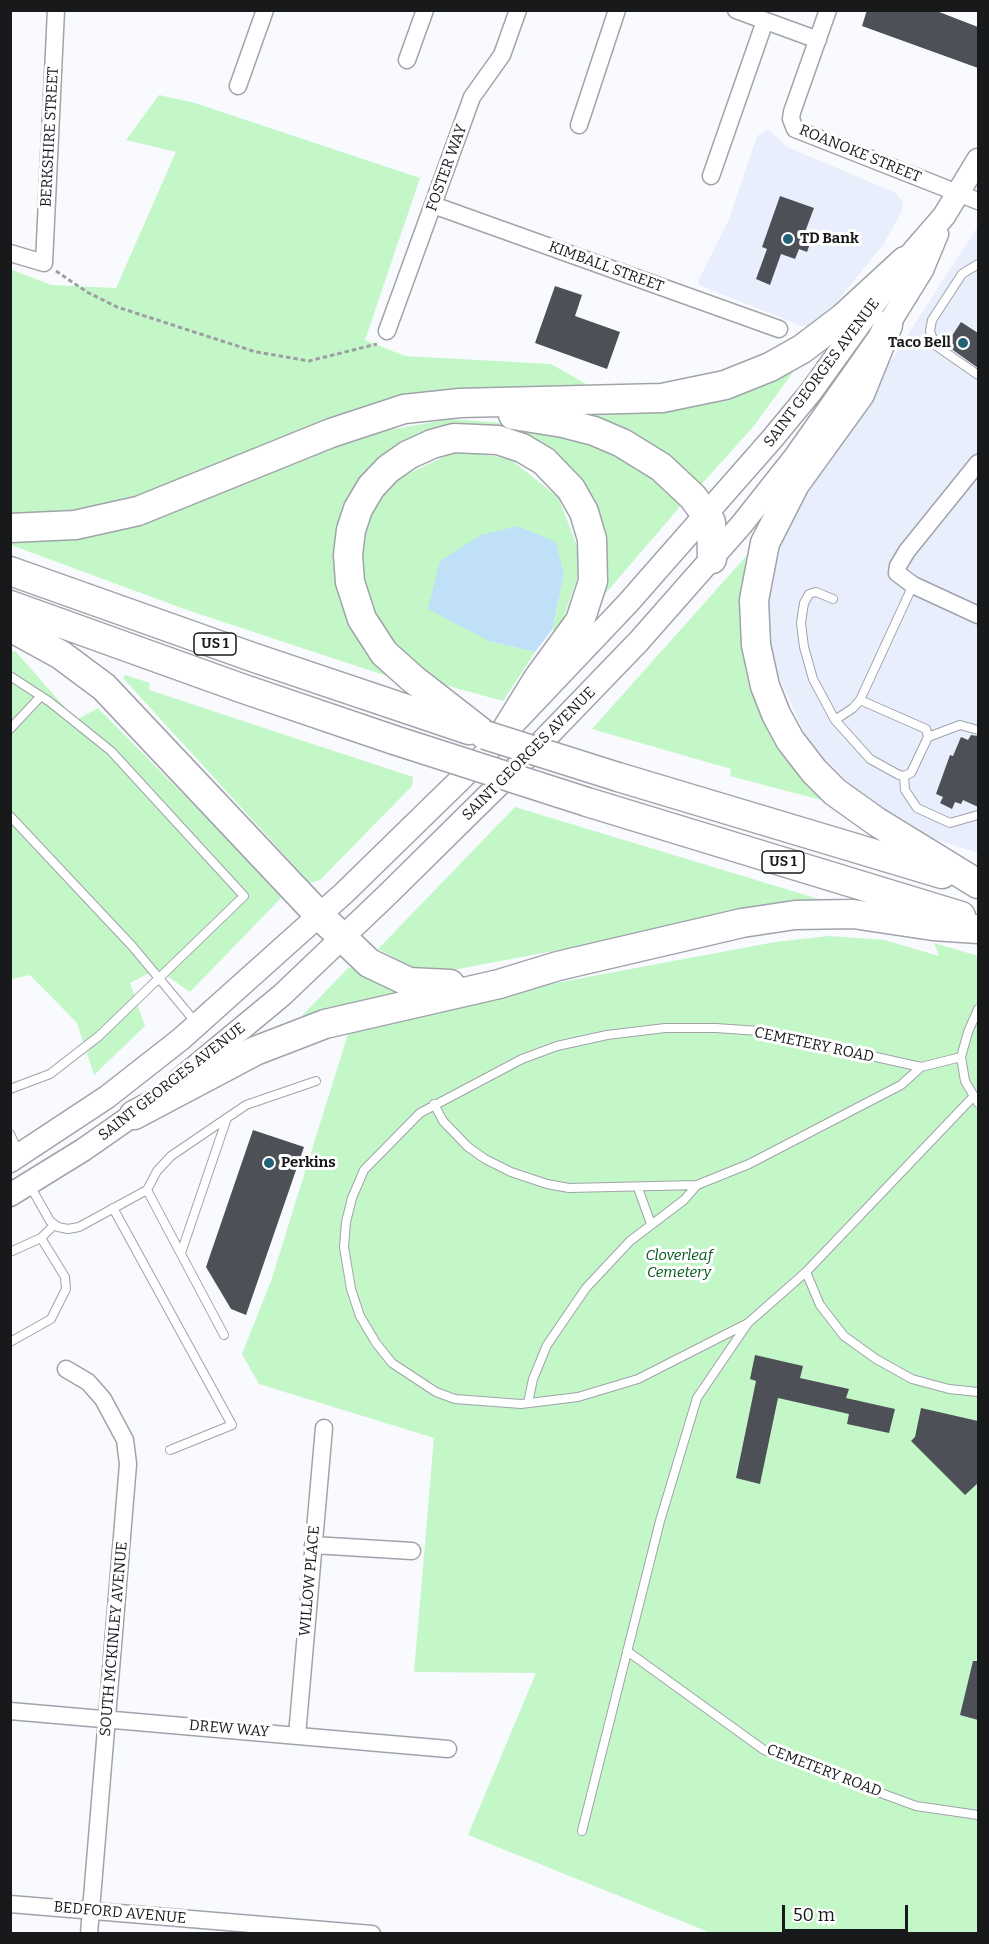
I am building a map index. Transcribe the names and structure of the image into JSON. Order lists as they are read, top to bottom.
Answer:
{
  "streets": {
    "highway": ["US 1"],
    "main road": ["SAINT GEORGES AVENUE"],
    "street": [
      "BERKSHIRE STREET",
      "ROANOKE STREET",
      "FOSTER WAY",
      "KIMBALL STREET",
      "WILLOW PLACE",
      "SOUTH MCKINLEY AVENUE",
      "DREW WAY",
      "BEDFORD AVENUE"
    ],
    "lane": ["CEMETERY ROAD"]
  },
  "crossings": [
    ["ROANOKE STREET", "SAINT GEORGES AVENUE"],
    ["FOSTER WAY", "KIMBALL STREET"],
    ["SAINT GEORGES AVENUE", "US 1"],
    ["WILLOW PLACE", "DREW WAY"],
    ["SOUTH MCKINLEY AVENUE", "DREW WAY"],
    ["SOUTH MCKINLEY AVENUE", "BEDFORD AVENUE"]
  ],
  "parks": ["Cloverleaf Cemetery"],
  "places": ["TD Bank", "Taco Bell", "Perkins"],
  "scale_bar": "50 m"
}
